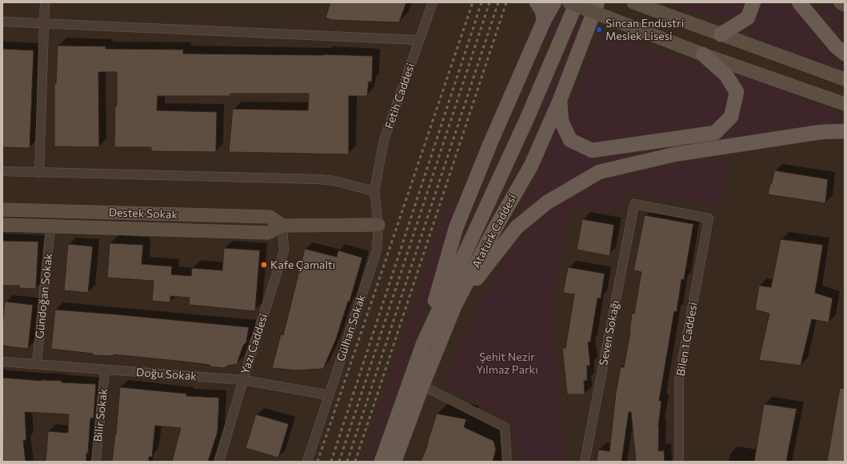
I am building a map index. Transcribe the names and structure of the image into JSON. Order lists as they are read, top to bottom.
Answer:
{
  "streets": {
    "main road": ["Atatürk Caddesi"],
    "street": [
      "Fetih Caddesi",
      "Destek Sokak",
      "Gündoğan Sokak",
      "Gülhan Sokak",
      "Seven Sokağı",
      "Bilen 1 Caddesi",
      "Yazı Caddesi",
      "Doğu Sokak",
      "Bilir Sokak"
    ]
  },
  "crossings": [
    ["Fetih Caddesi", "Gülhan Sokak"],
    ["Destek Sokak", "Gündoğan Sokak"],
    ["Destek Sokak", "Gülhan Sokak"],
    ["Destek Sokak", "Yazı Caddesi"],
    ["Gündoğan Sokak", "Doğu Sokak"],
    ["Gülhan Sokak", "Doğu Sokak"],
    ["Seven Sokağı", "Bilen 1 Caddesi"],
    ["Yazı Caddesi", "Doğu Sokak"],
    ["Doğu Sokak", "Bilir Sokak"]
  ],
  "parks": ["Şehit Nezir Yılmaz Parkı"],
  "places": ["Sincan Endüstri Meslek Lisesi", "Kafe Çamaltı"]
}
